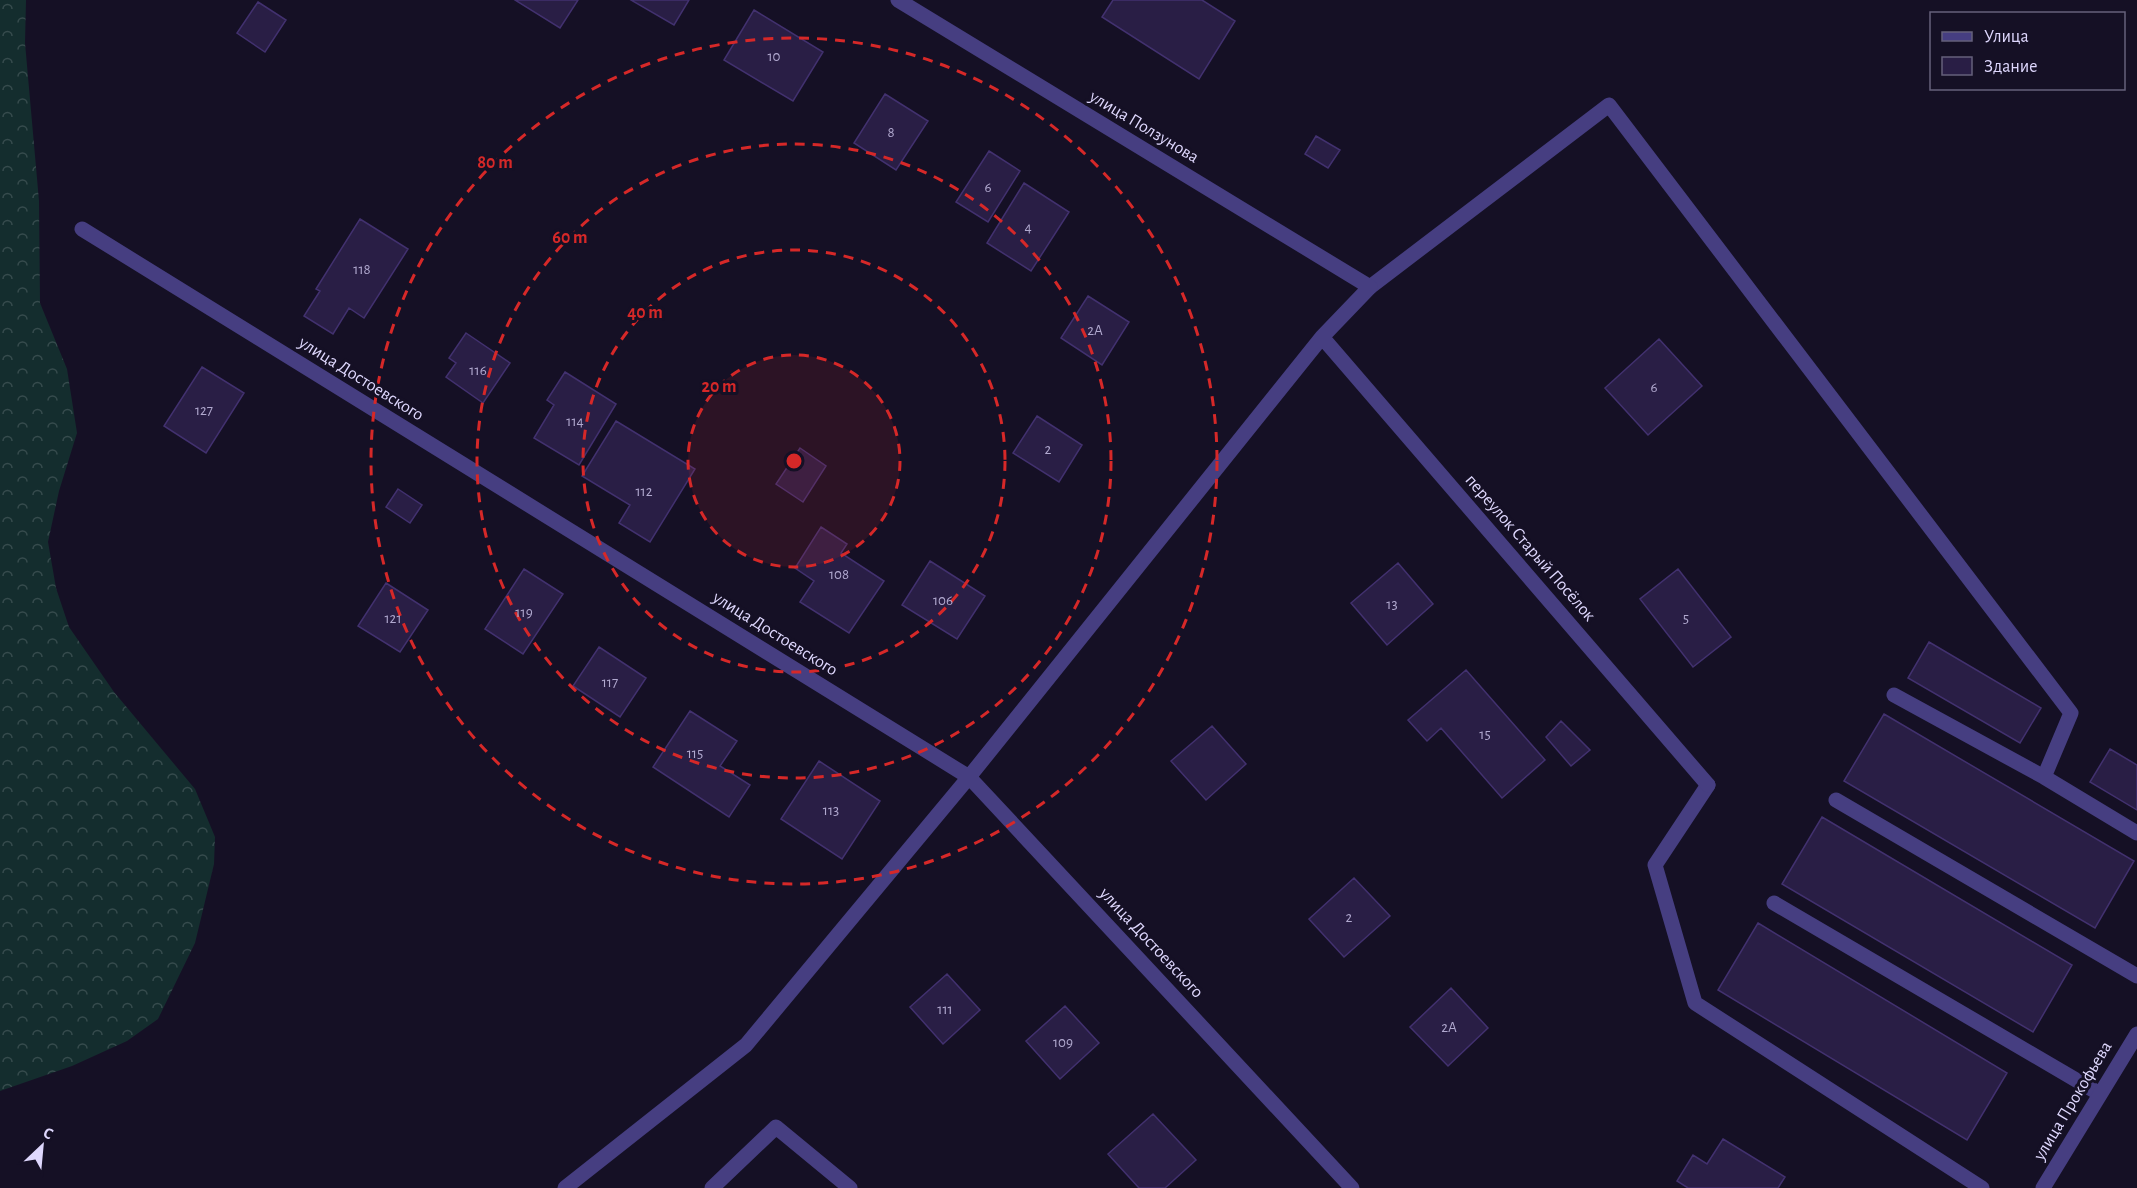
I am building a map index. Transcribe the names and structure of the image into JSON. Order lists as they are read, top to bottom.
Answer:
{
  "streets": {
    "street": [
      "улица Ползунова",
      "улица Достоевского",
      "переулок Старый Посёлок",
      "улица Прокофьева"
    ]
  },
  "house_numbers": [
    "10",
    "8",
    "6",
    "4",
    "118",
    "2А",
    "116",
    "6",
    "127",
    "114",
    "2",
    "112",
    "108",
    "106",
    "13",
    "119",
    "121",
    "5",
    "117",
    "15",
    "115",
    "113",
    "2",
    "111",
    "2А",
    "109"
  ],
  "legend": ["Улица", "Здание"],
  "north": "top right",
  "rings": [
    "80 m",
    "60 m",
    "40 m",
    "20 m"
  ]
}
